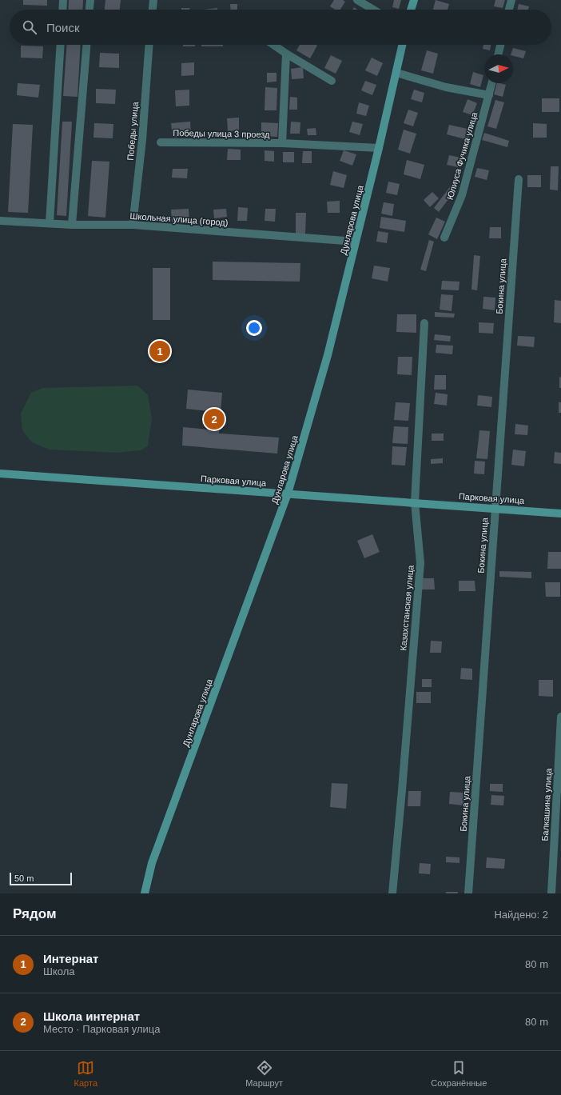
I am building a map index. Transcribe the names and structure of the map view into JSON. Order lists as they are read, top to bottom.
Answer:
{
  "streets": {
    "street": [
      "Победы улица",
      "Победы улица 3 проезд",
      "Юлиуса Фучика улица",
      "Школьная улица (город)",
      "Дунларова улица",
      "Бокина улица",
      "Парковая улица",
      "Казахстанская улица",
      "Балкашина улица"
    ]
  },
  "crossings": [
    ["Победы улица", "Школьная улица (город)"],
    ["Победы улица 3 проезд", "Дунларова улица"],
    ["Школьная улица (город)", "Дунларова улица"],
    ["Дунларова улица", "Парковая улица"],
    ["Бокина улица", "Парковая улица"],
    ["Парковая улица", "Казахстанская улица"]
  ],
  "scale_bar": "50 m",
  "north": "right",
  "page": {
    "search": "Поиск",
    "pins": ["1", "2"],
    "scale": "50 m",
    "heading": ["Рядом", "Найдено: 2"],
    "list": [
      {
        "mark": "1",
        "name": "Интернат",
        "note": "Школа",
        "value": "80 m"
      },
      {
        "mark": "2",
        "name": "Школа интернат",
        "note": "Место · Парковая улица",
        "value": "80 m"
      }
    ],
    "nav": ["Карта", "Маршрут", "Сохранённые"]
  }
}
